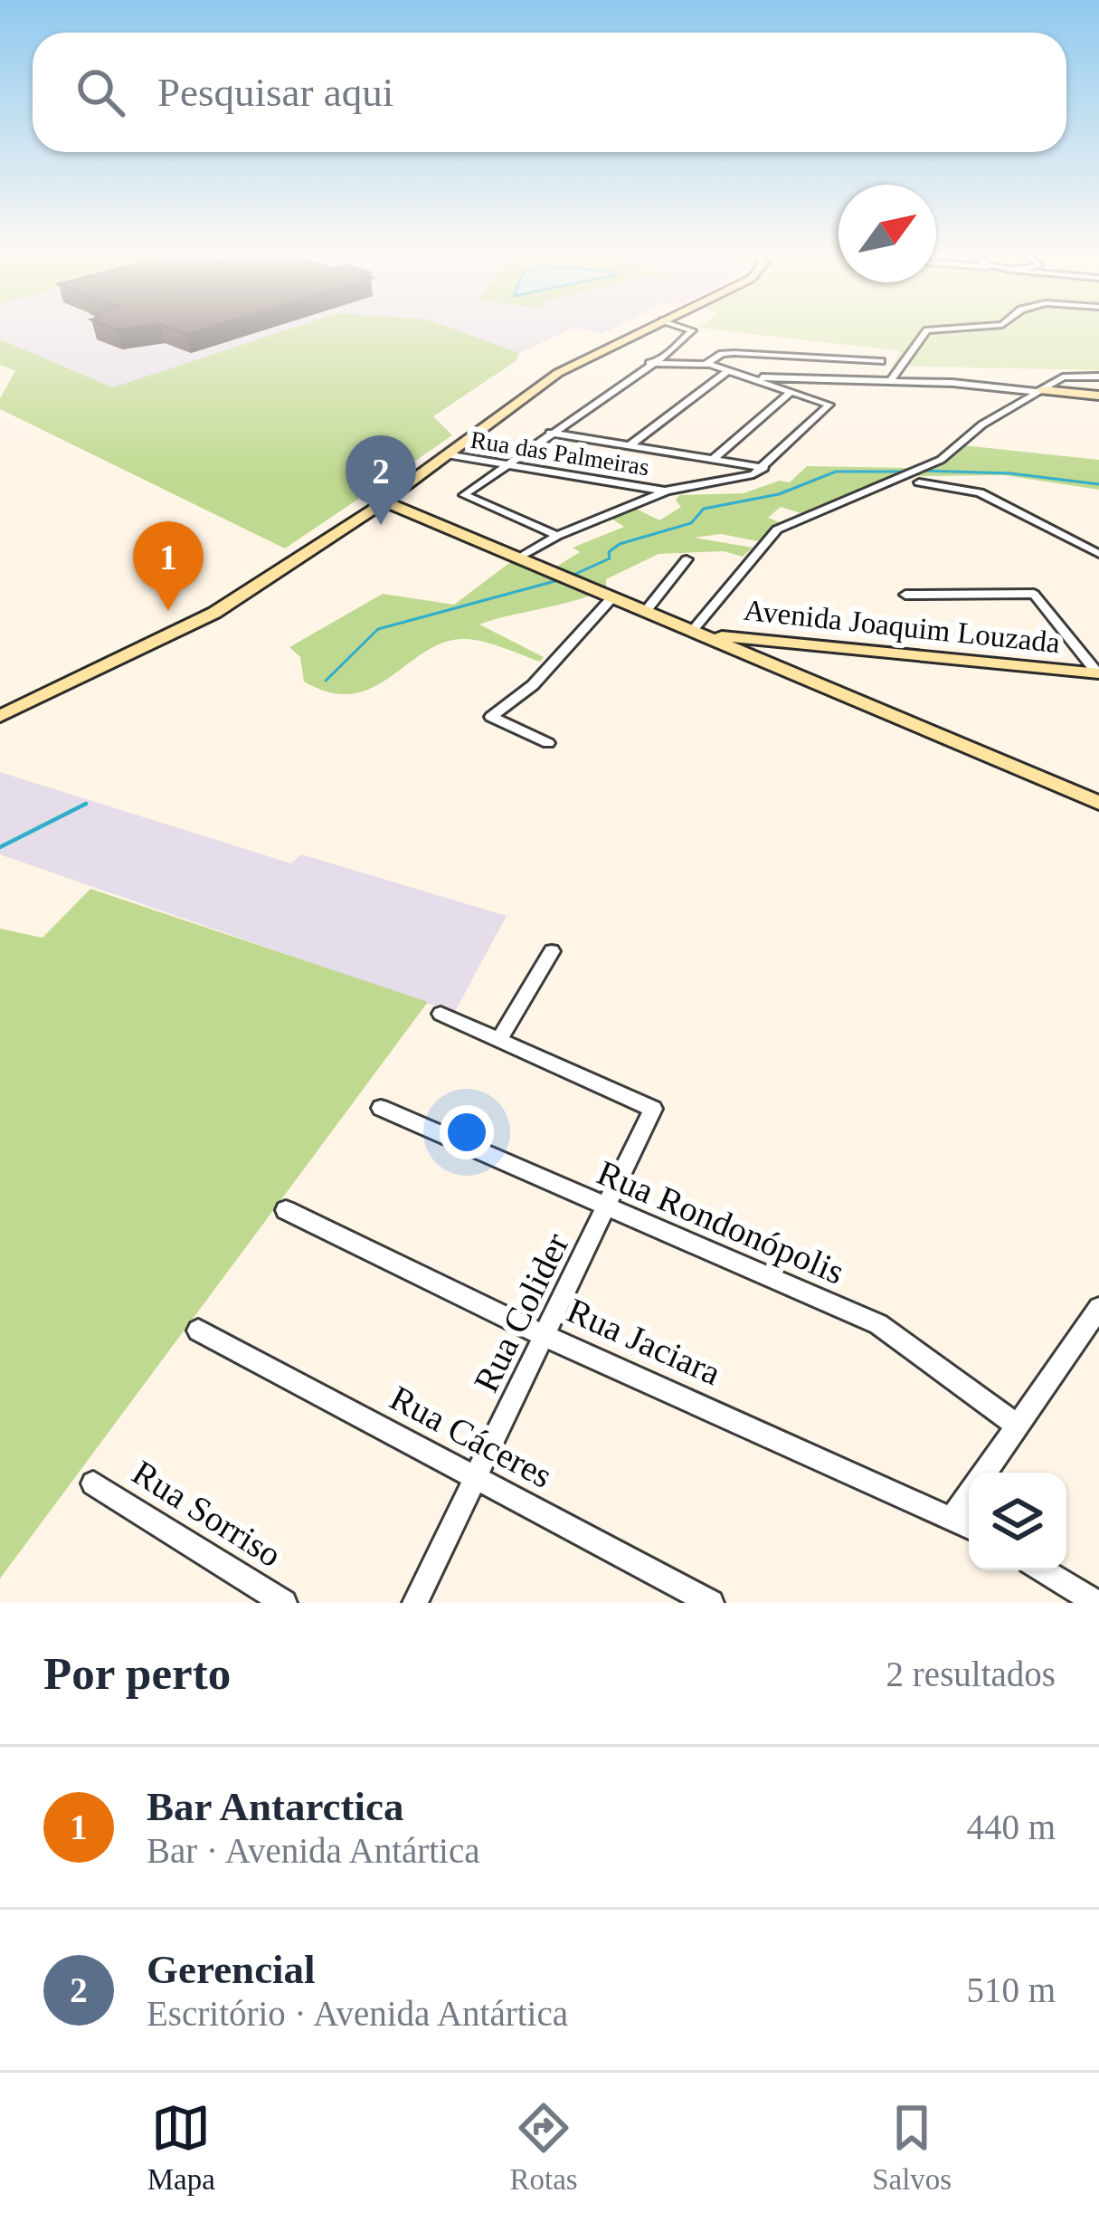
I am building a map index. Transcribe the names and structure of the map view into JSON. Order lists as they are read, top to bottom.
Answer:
{
  "streets": {
    "main road": ["Avenida Joaquim Louzada"],
    "street": [
      "Rua das Palmeiras",
      "Rua Rondonópolis",
      "Rua Colider",
      "Rua Jaciara",
      "Rua Cáceres",
      "Rua Sorriso"
    ]
  },
  "crossings": [
    ["Rua Rondonópolis", "Rua Colider"],
    ["Rua Colider", "Rua Jaciara"],
    ["Rua Colider", "Rua Cáceres"]
  ],
  "north": "top right",
  "page": {
    "search": "Pesquisar aqui",
    "pins": ["2", "1"],
    "heading": ["Por perto", "2 resultados"],
    "list": [
      {
        "mark": "1",
        "name": "Bar Antarctica",
        "note": "Bar · Avenida Antártica",
        "value": "440 m"
      },
      {
        "mark": "2",
        "name": "Gerencial",
        "note": "Escritório · Avenida Antártica",
        "value": "510 m"
      }
    ],
    "nav": ["Mapa", "Rotas", "Salvos"]
  }
}
